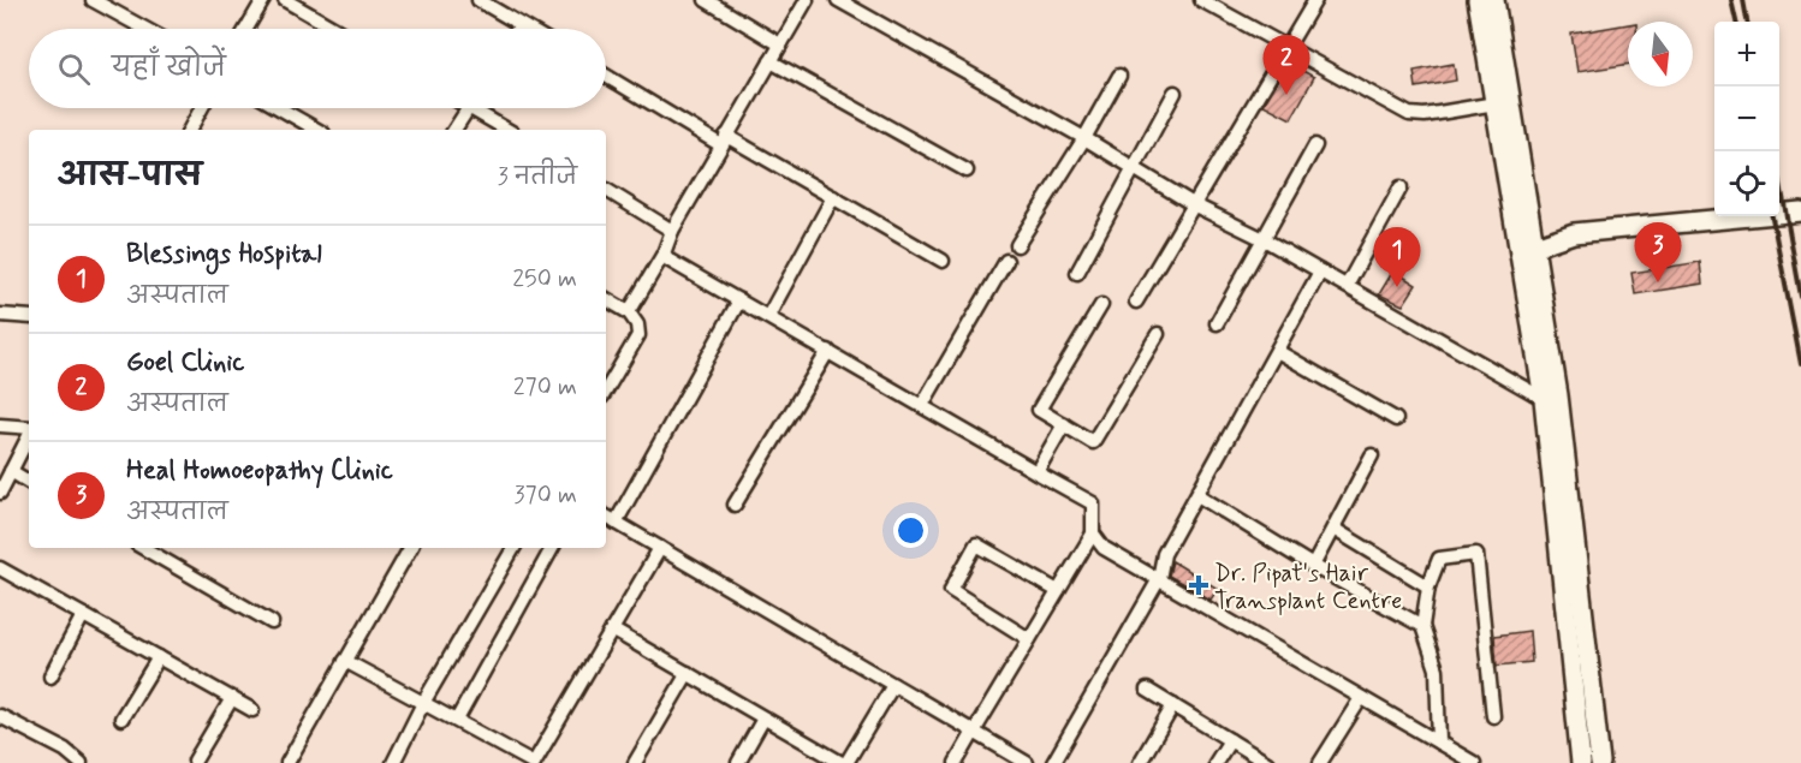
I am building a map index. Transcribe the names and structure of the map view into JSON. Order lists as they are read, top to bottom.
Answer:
{
  "places": {
    "health": ["Dr. Pipat's Hair Transplant Centre"]
  },
  "north": "bottom",
  "page": {
    "map_buttons": ["+", "−"],
    "search": "यहाँ खोजें",
    "pins": ["2", "3", "1"],
    "heading": ["आस-पास", "3 नतीजे"],
    "list": [
      {
        "mark": "1",
        "name": "Blessings Hospital",
        "note": "अस्पताल",
        "value": "250 m"
      },
      {
        "mark": "2",
        "name": "Goel Clinic",
        "note": "अस्पताल",
        "value": "270 m"
      },
      {
        "mark": "3",
        "name": "Heal Homoeopathy Clinic",
        "note": "अस्पताल",
        "value": "370 m"
      }
    ]
  }
}
